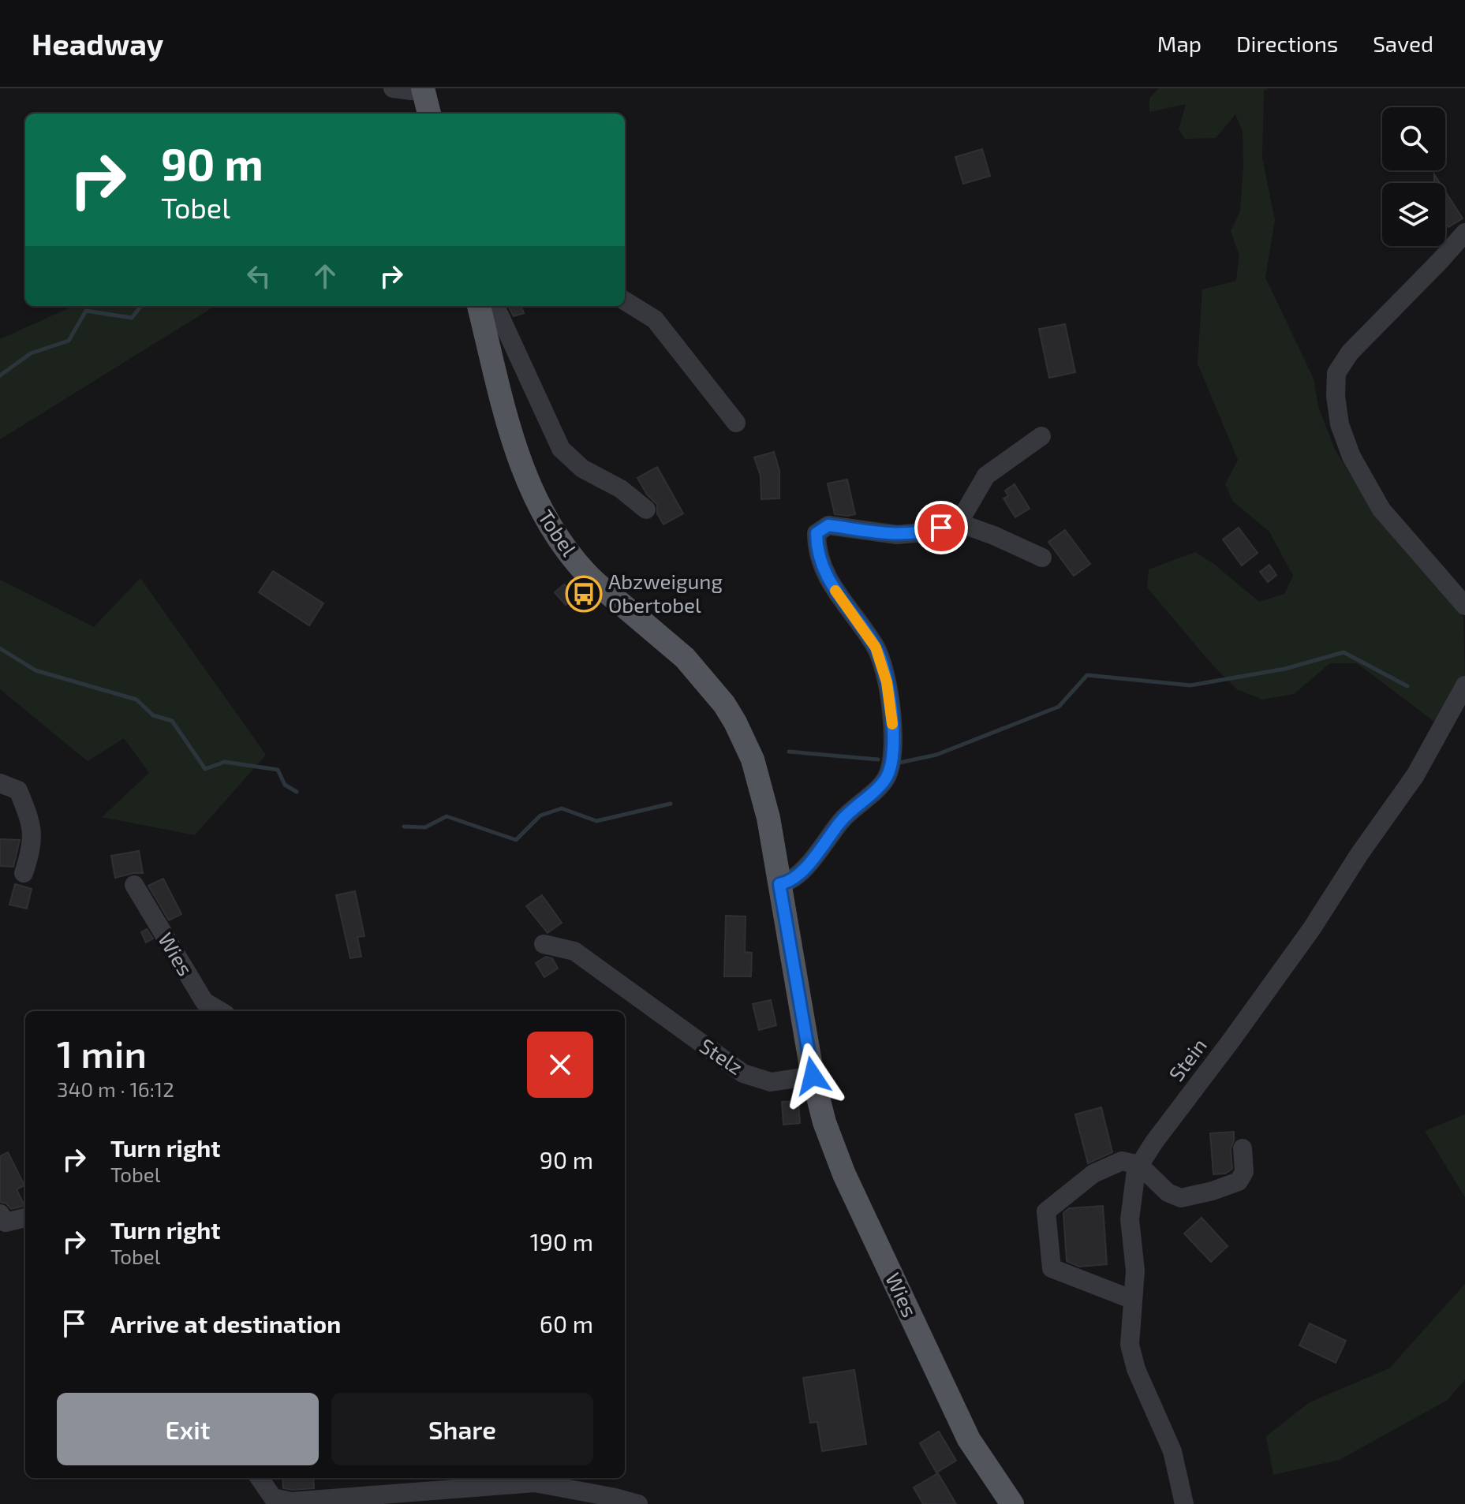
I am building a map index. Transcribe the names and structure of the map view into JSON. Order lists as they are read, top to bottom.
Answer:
{
  "streets": {
    "main road": ["Tobel", "Wies"],
    "street": ["Stelz", "Stein"]
  },
  "crossings": [
    ["Wies", "Stelz"]
  ],
  "places": {
    "bus stop": ["Abzweigung Obertobel"]
  },
  "page": {
    "header": "Headway",
    "nav": ["Map", "Directions", "Saved"],
    "turn": ["90 m", "Tobel"],
    "heading": ["1 min", "340 m · 16:12"],
    "list": [
      {
        "name": "Turn right",
        "note": "Tobel",
        "value": "90 m"
      },
      {
        "name": "Turn right",
        "note": "Tobel",
        "value": "190 m"
      },
      {
        "name": "Arrive at destination",
        "value": "60 m"
      }
    ],
    "buttons": ["Exit", "Share"]
  }
}
